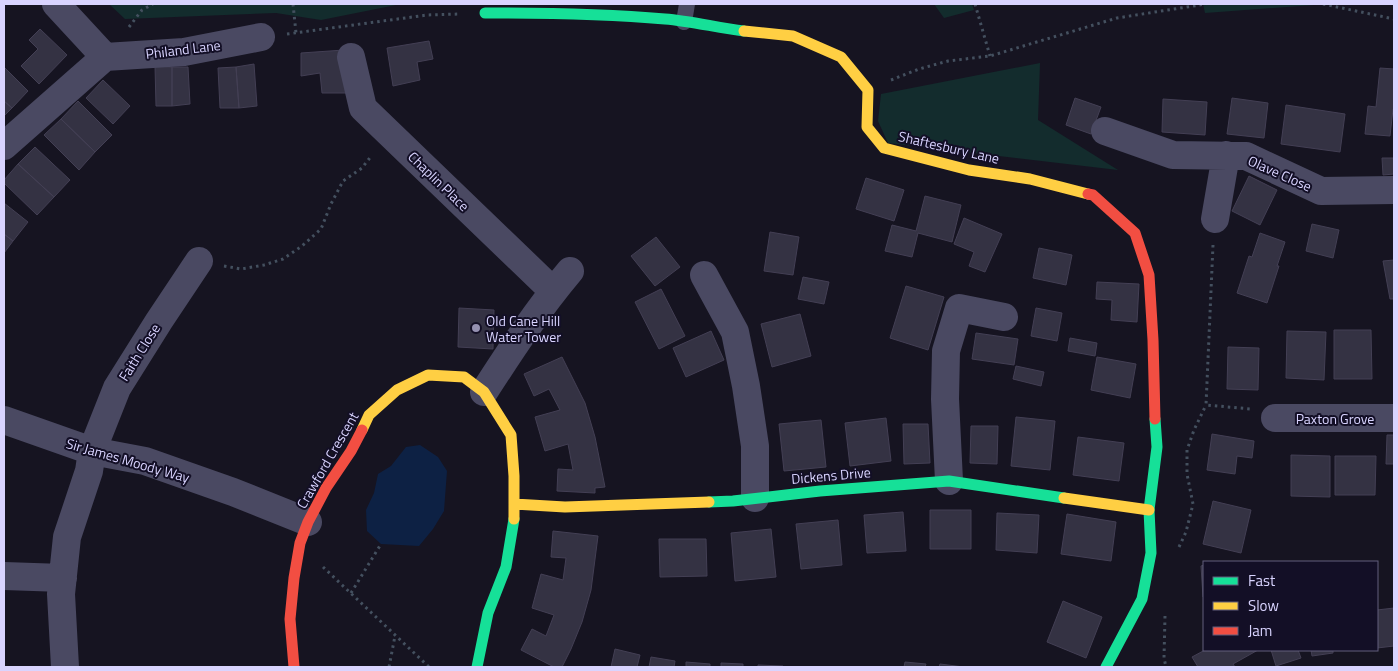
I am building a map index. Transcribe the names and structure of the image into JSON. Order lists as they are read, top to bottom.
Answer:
{
  "streets": {
    "street": [
      "Philand Lane",
      "Shaftesbury Lane",
      "Olave Close",
      "Chaplin Place",
      "Faith Close",
      "Paxton Grove",
      "Sir James Moody Way",
      "Crawford Crescent",
      "Dickens Drive"
    ]
  },
  "crossings": [
    ["Shaftesbury Lane", "Dickens Drive"],
    ["Faith Close", "Sir James Moody Way"],
    ["Sir James Moody Way", "Crawford Crescent"],
    ["Crawford Crescent", "Dickens Drive"]
  ],
  "places": ["Old Cane Hill Water Tower"],
  "legend": ["Fast", "Slow", "Jam"]
}
